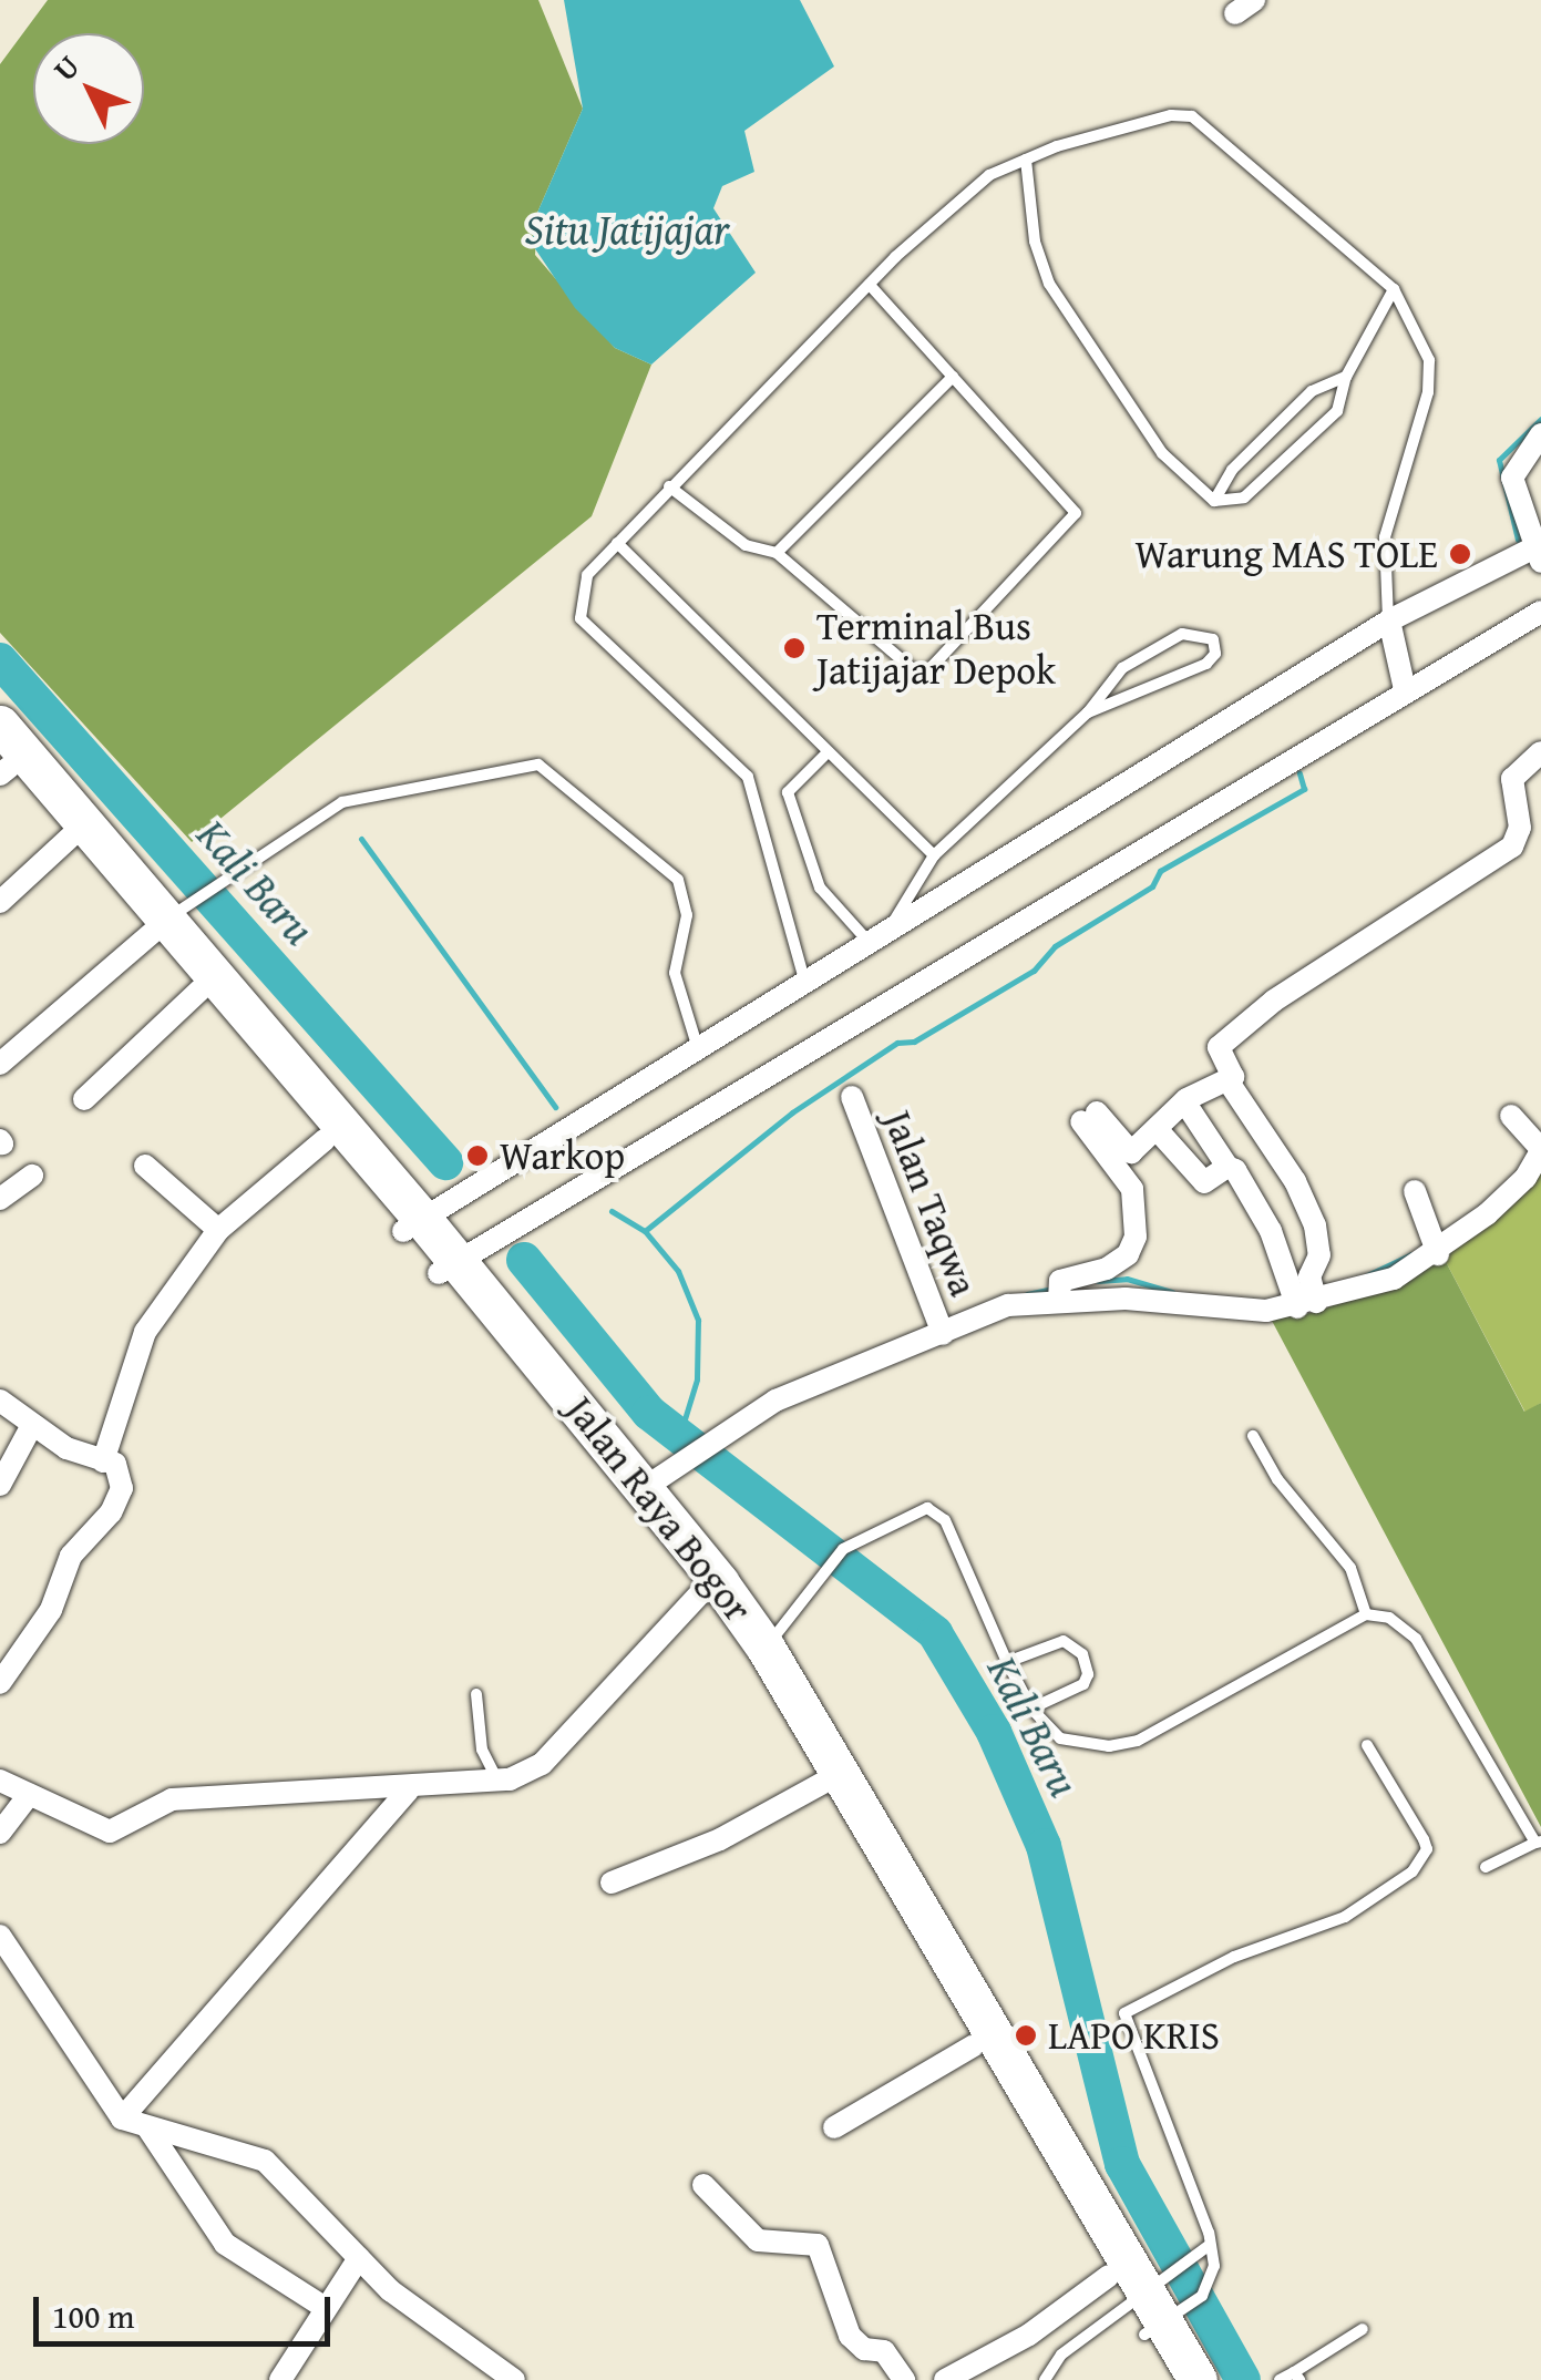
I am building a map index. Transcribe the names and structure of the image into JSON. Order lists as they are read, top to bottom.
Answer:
{
  "streets": {
    "highway": ["Jalan Raya Bogor"],
    "street": ["Jalan Taqwa"]
  },
  "water": ["Situ Jatijajar", "Kali Baru"],
  "places": [
    "Warung MAS TOLE",
    "Terminal Bus Jatijajar Depok",
    "Warkop",
    "LAPO KRIS"
  ],
  "scale_bar": "100 m",
  "north": "top left"
}
